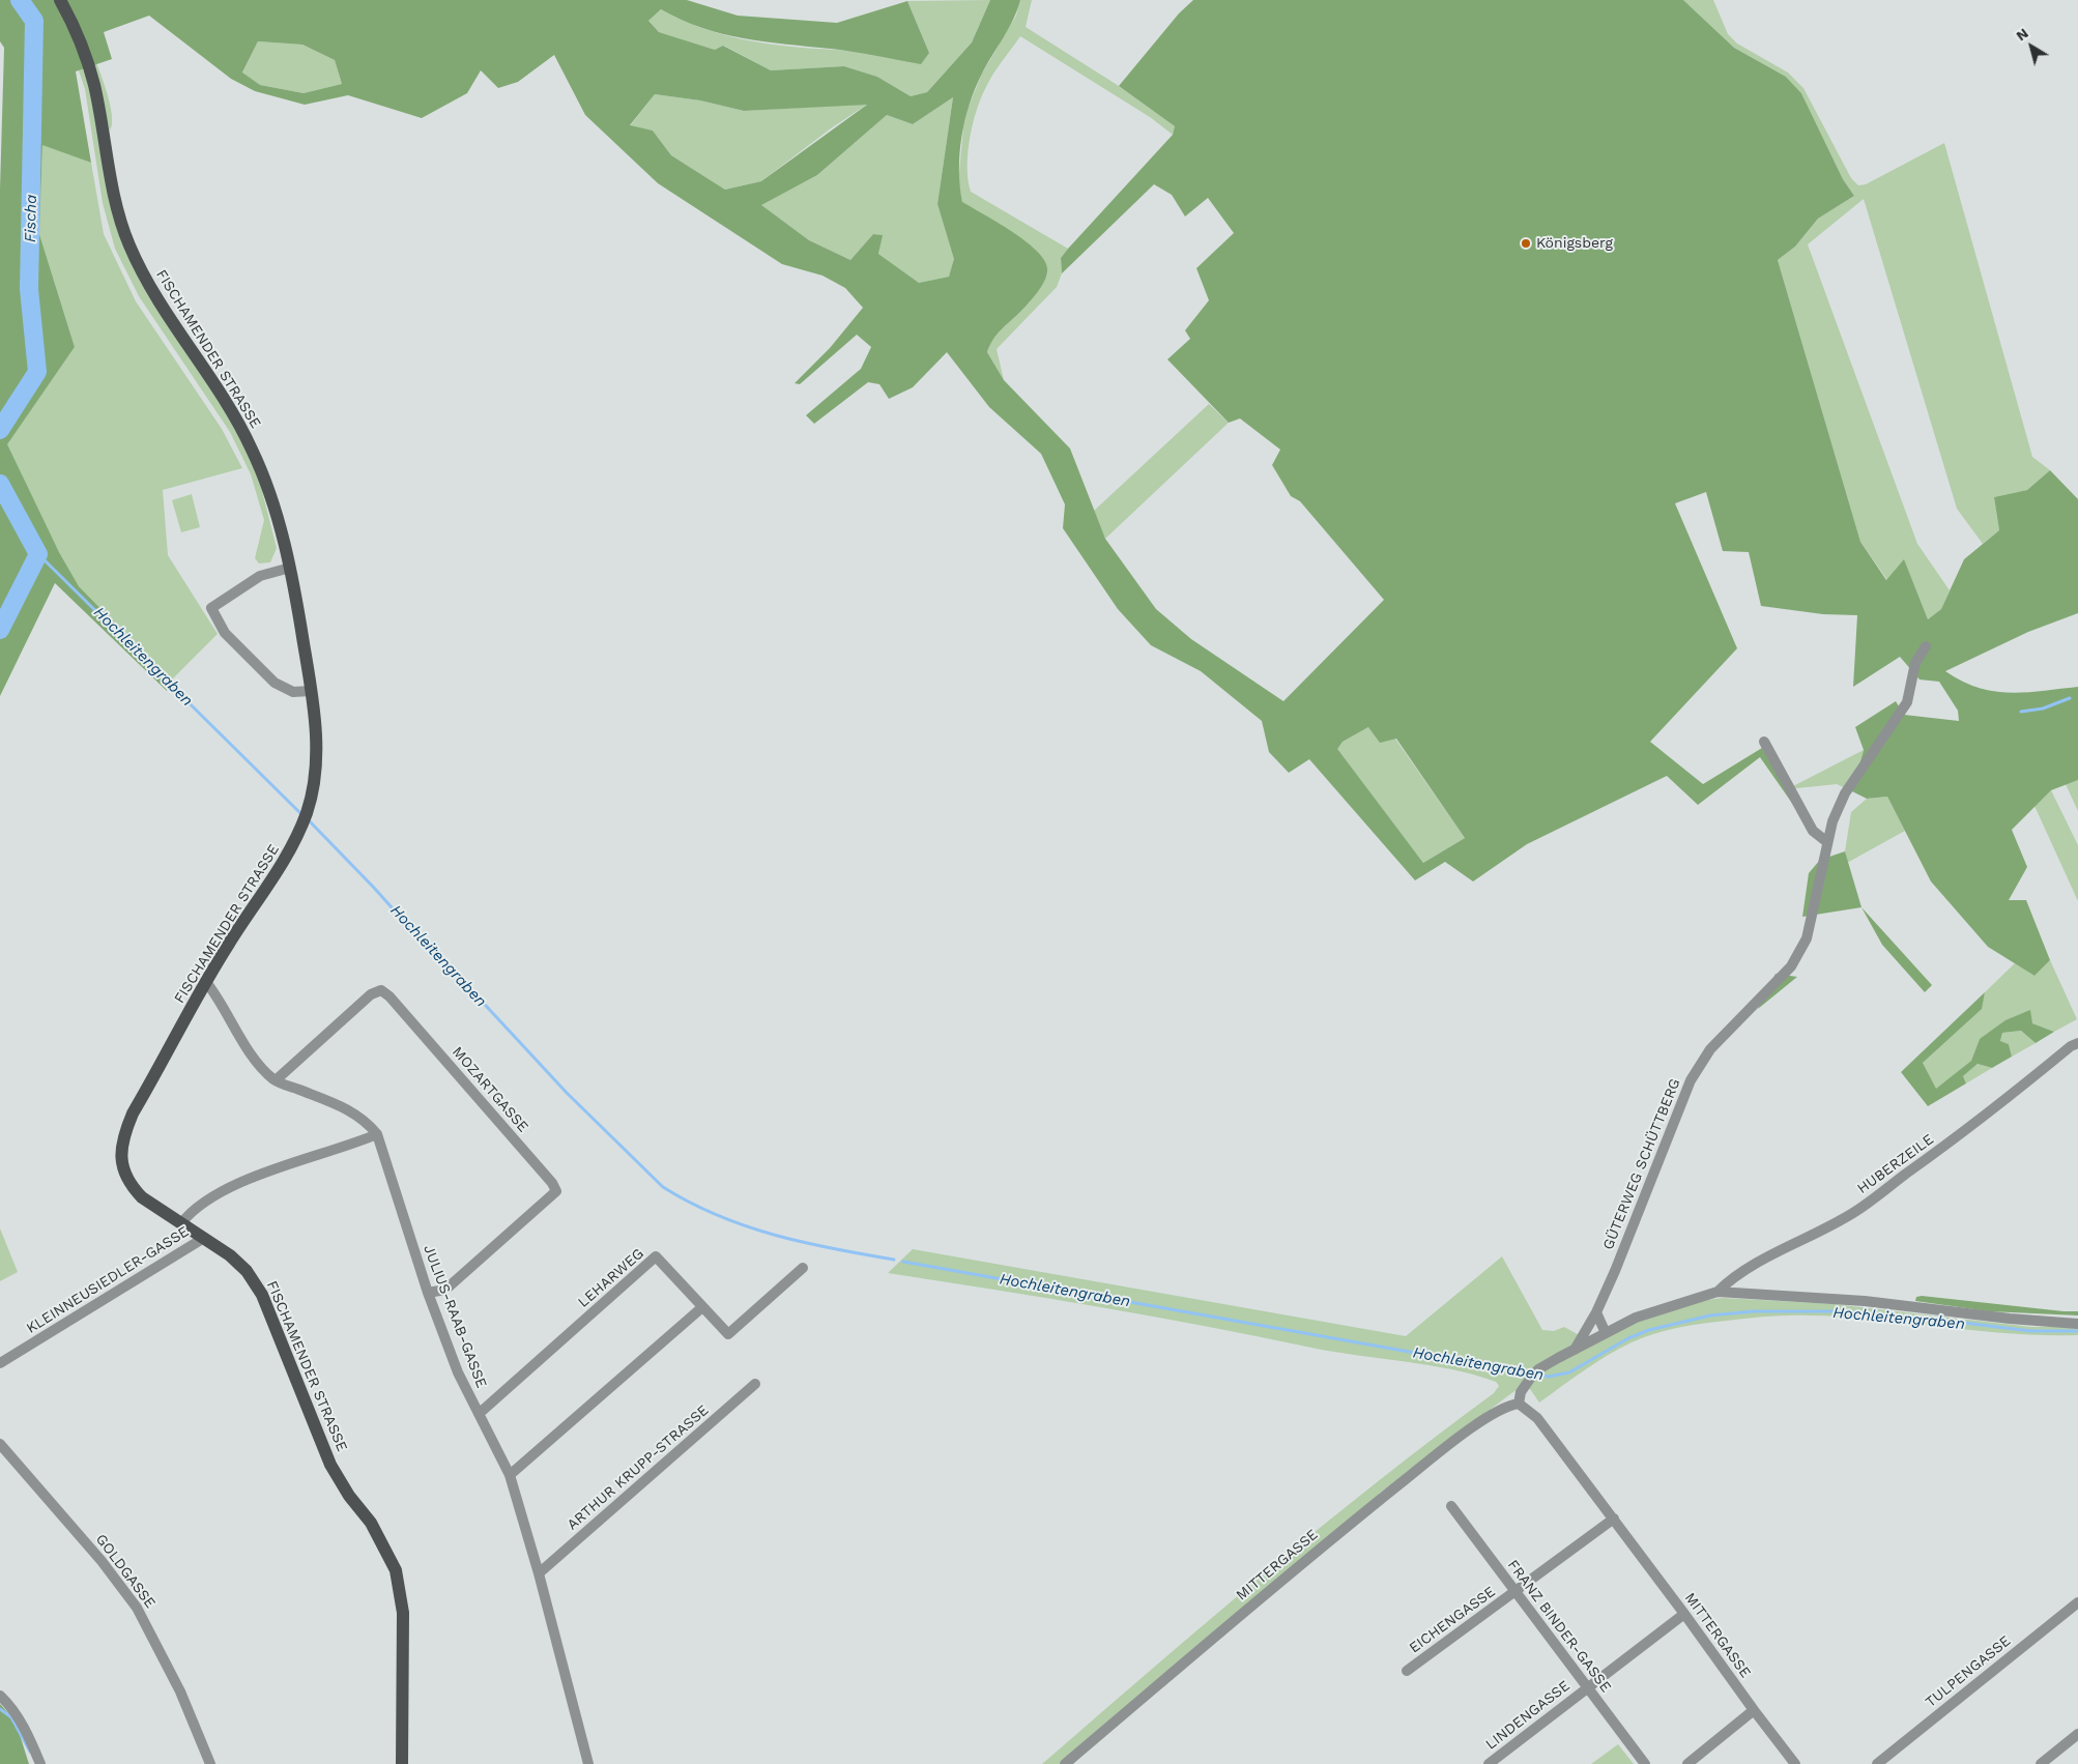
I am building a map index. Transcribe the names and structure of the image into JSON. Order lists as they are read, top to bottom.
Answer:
{
  "streets": {
    "main road": ["FISCHAMENDER STRASSE"],
    "street": [
      "MOZARTGASSE",
      "GÜTERWEG SCHÜTTBERG",
      "HUBERZEILE",
      "LEHARWEG",
      "KLEINNEUSIEDLER-GASSE",
      "JULIUS-RAAB-GASSE",
      "ARTHUR KRUPP-STRASSE",
      "MITTERGASSE",
      "GOLDGASSE",
      "EICHENGASSE",
      "FRANZ BINDER-GASSE",
      "TULPENGASSE",
      "LINDENGASSE"
    ]
  },
  "crossings": [
    ["FISCHAMENDER STRASSE", "KLEINNEUSIEDLER-GASSE"],
    ["FISCHAMENDER STRASSE", "JULIUS-RAAB-GASSE"],
    ["MOZARTGASSE", "JULIUS-RAAB-GASSE"],
    ["LEHARWEG", "JULIUS-RAAB-GASSE"],
    ["JULIUS-RAAB-GASSE", "ARTHUR KRUPP-STRASSE"],
    ["MITTERGASSE", "EICHENGASSE"],
    ["MITTERGASSE", "LINDENGASSE"],
    ["EICHENGASSE", "FRANZ BINDER-GASSE"],
    ["FRANZ BINDER-GASSE", "LINDENGASSE"]
  ],
  "water": ["Fischa", "Hochleitengraben"],
  "places": ["Königsberg"],
  "north": "top left"
}
